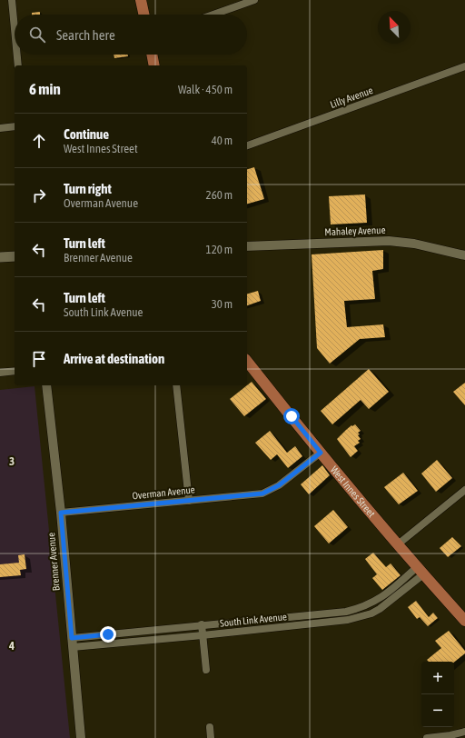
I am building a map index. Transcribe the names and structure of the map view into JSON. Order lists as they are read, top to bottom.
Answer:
{
  "streets": {
    "main road": ["West Innes Street"],
    "street": [
      "Lilly Avenue",
      "Mahaley Avenue",
      "Overman Avenue",
      "Brenner Avenue",
      "South Link Avenue"
    ]
  },
  "crossings": [
    ["West Innes Street", "Overman Avenue"],
    ["West Innes Street", "South Link Avenue"],
    ["Overman Avenue", "Brenner Avenue"],
    ["Brenner Avenue", "South Link Avenue"]
  ],
  "north": "top left",
  "page": {
    "search": "Search here",
    "heading": ["6 min", "Walk · 450 m"],
    "list": [
      ["Continue", "West Innes Street", "40 m"],
      ["Turn right", "Overman Avenue", "260 m"],
      ["Turn left", "Brenner Avenue", "120 m"],
      ["Turn left", "South Link Avenue", "30 m"],
      "Arrive at destination"
    ],
    "map_buttons": ["+", "−"]
  },
  "grid": {
    "rows": ["3", "4"]
  }
}
